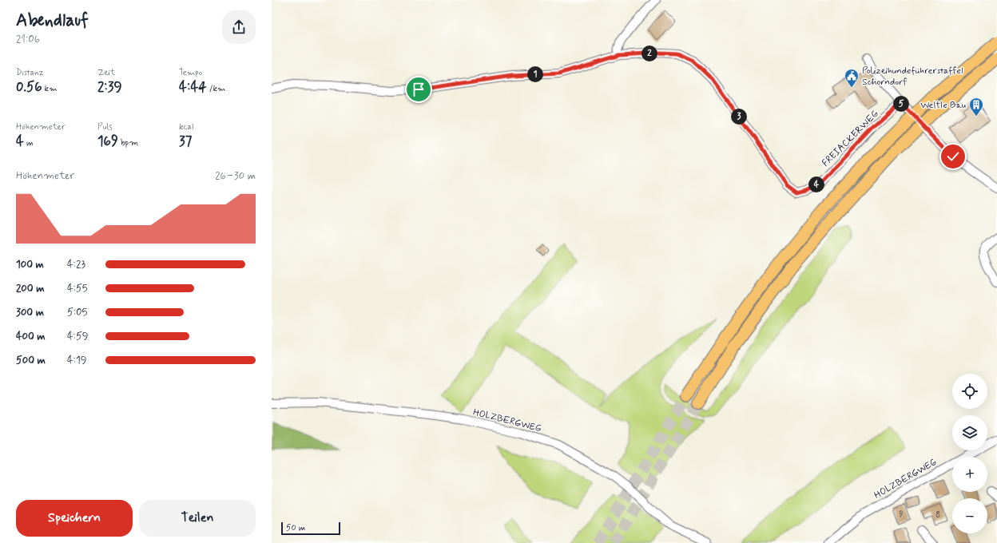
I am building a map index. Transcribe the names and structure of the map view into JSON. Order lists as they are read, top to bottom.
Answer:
{
  "streets": {
    "street": ["FREIACKERWEG", "HOLZBERGWEG"]
  },
  "places": {
    "public building": ["Polizeihundeführerstaffel Schorndorf"],
    "building": ["Weltle Bau"]
  },
  "house_numbers": ["9", "8"],
  "scale_bar": "50 m",
  "page": {
    "heading": ["Abendlauf", "21:06"],
    "pins": [
      "2",
      "1",
      "5",
      "3",
      "4"
    ],
    "stats": [
      ["Distanz", "0.56 km"],
      ["Zeit", "2:39"],
      ["Tempo", "4:44 /km"],
      ["Höhenmeter", "4 m"],
      ["Puls", "169 bpm"],
      ["kcal", "37"]
    ],
    "chart": ["Höhenmeter", "26–30 m"],
    "list": [
      {
        "name": "100 m",
        "note": "4:23"
      },
      {
        "name": "200 m",
        "note": "4:55"
      },
      {
        "name": "300 m",
        "note": "5:05"
      },
      {
        "name": "400 m",
        "note": "4:59"
      },
      {
        "name": "500 m",
        "note": "4:19"
      }
    ],
    "map_buttons": ["+", "−"],
    "buttons": ["Speichern", "Teilen"],
    "scale": "50 m"
  }
}
